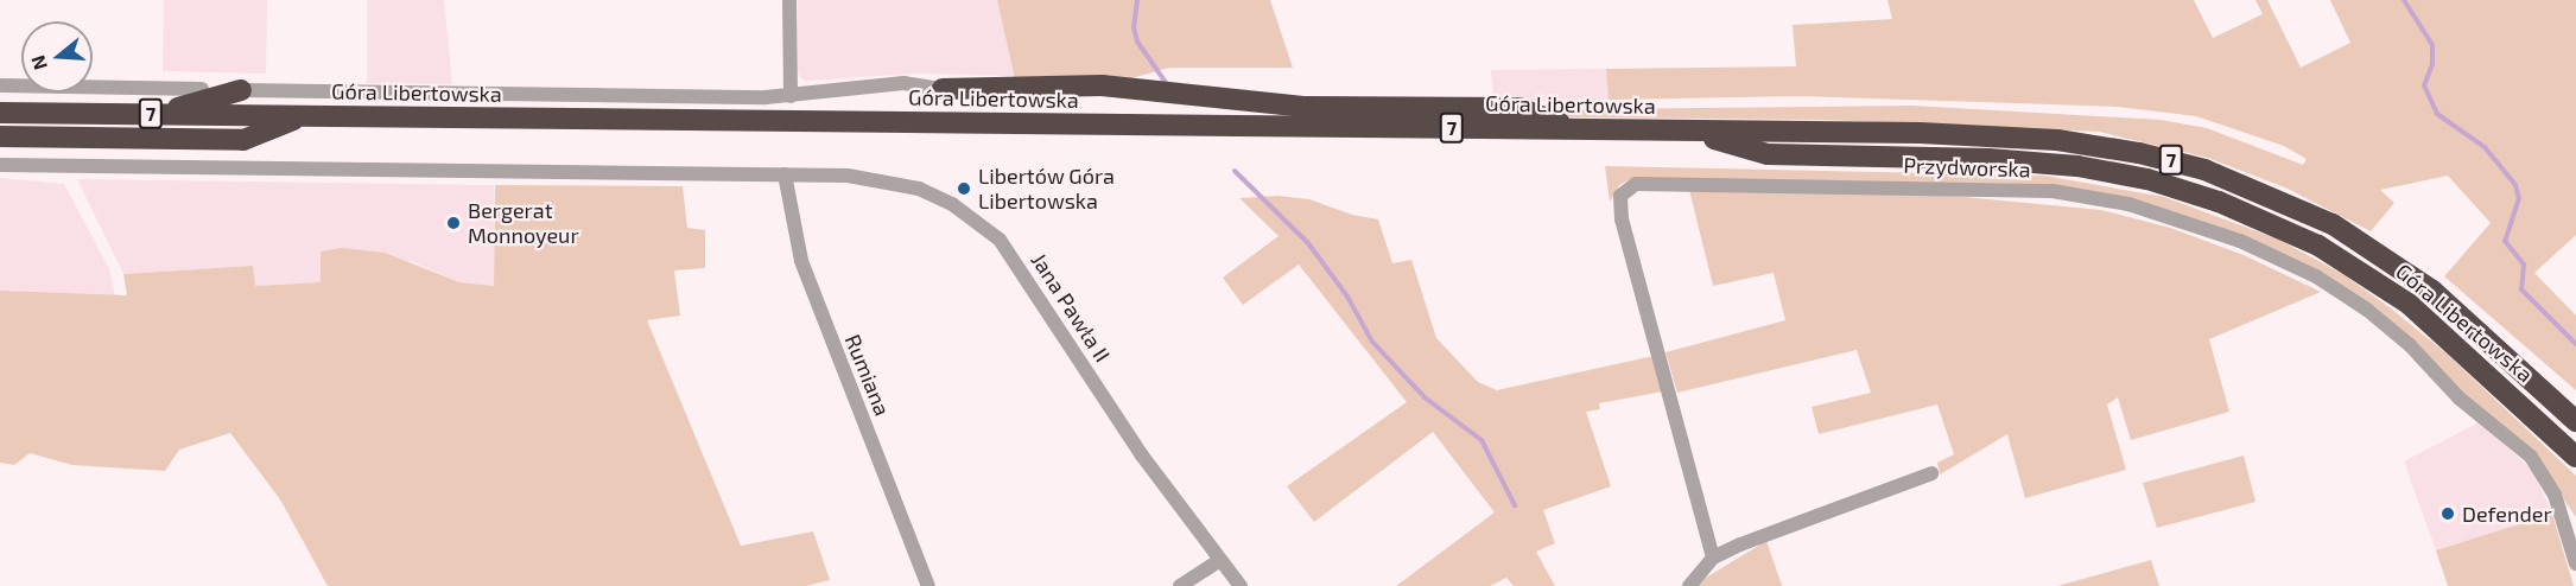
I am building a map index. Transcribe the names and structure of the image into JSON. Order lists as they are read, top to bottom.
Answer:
{
  "streets": {
    "highway": ["Góra Libertowska", "7"],
    "street": ["Przydworska", "Jana Pawła II", "Rumiana"]
  },
  "crossings": [
    ["Góra Libertowska", "7"],
    ["Jana Pawła II", "Rumiana"]
  ],
  "places": ["Libertów Góra Libertowska", "Bergerat Monnoyeur", "Defender"],
  "north": "left"
}
